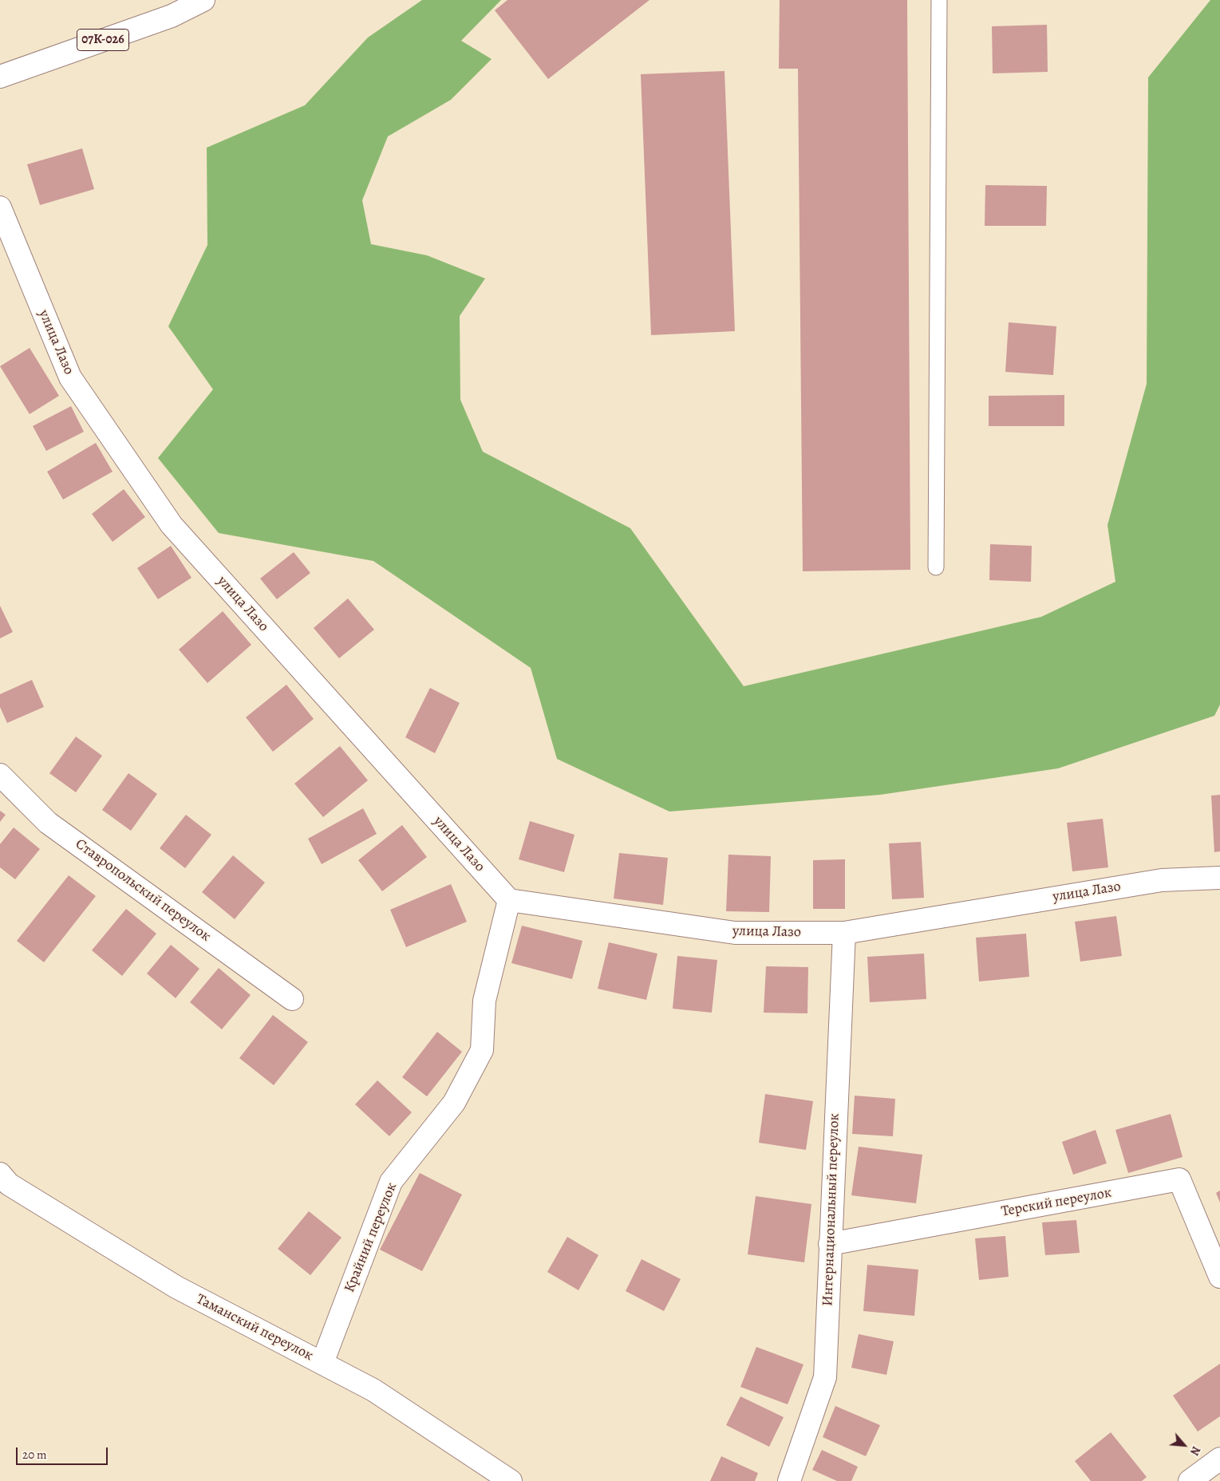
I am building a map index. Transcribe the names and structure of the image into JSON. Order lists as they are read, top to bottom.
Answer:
{
  "streets": {
    "street": [
      "07К-026",
      "улица Лазо",
      "Ставропольский переулок",
      "Терский переулок",
      "Интернациональный переулок",
      "Крайний переулок",
      "Таманский переулок"
    ]
  },
  "crossings": [
    ["улица Лазо", "Интернациональный переулок"],
    ["улица Лазо", "Крайний переулок"],
    ["Терский переулок", "Интернациональный переулок"],
    ["Крайний переулок", "Таманский переулок"]
  ],
  "scale_bar": "20 m",
  "north": "bottom right"
}
